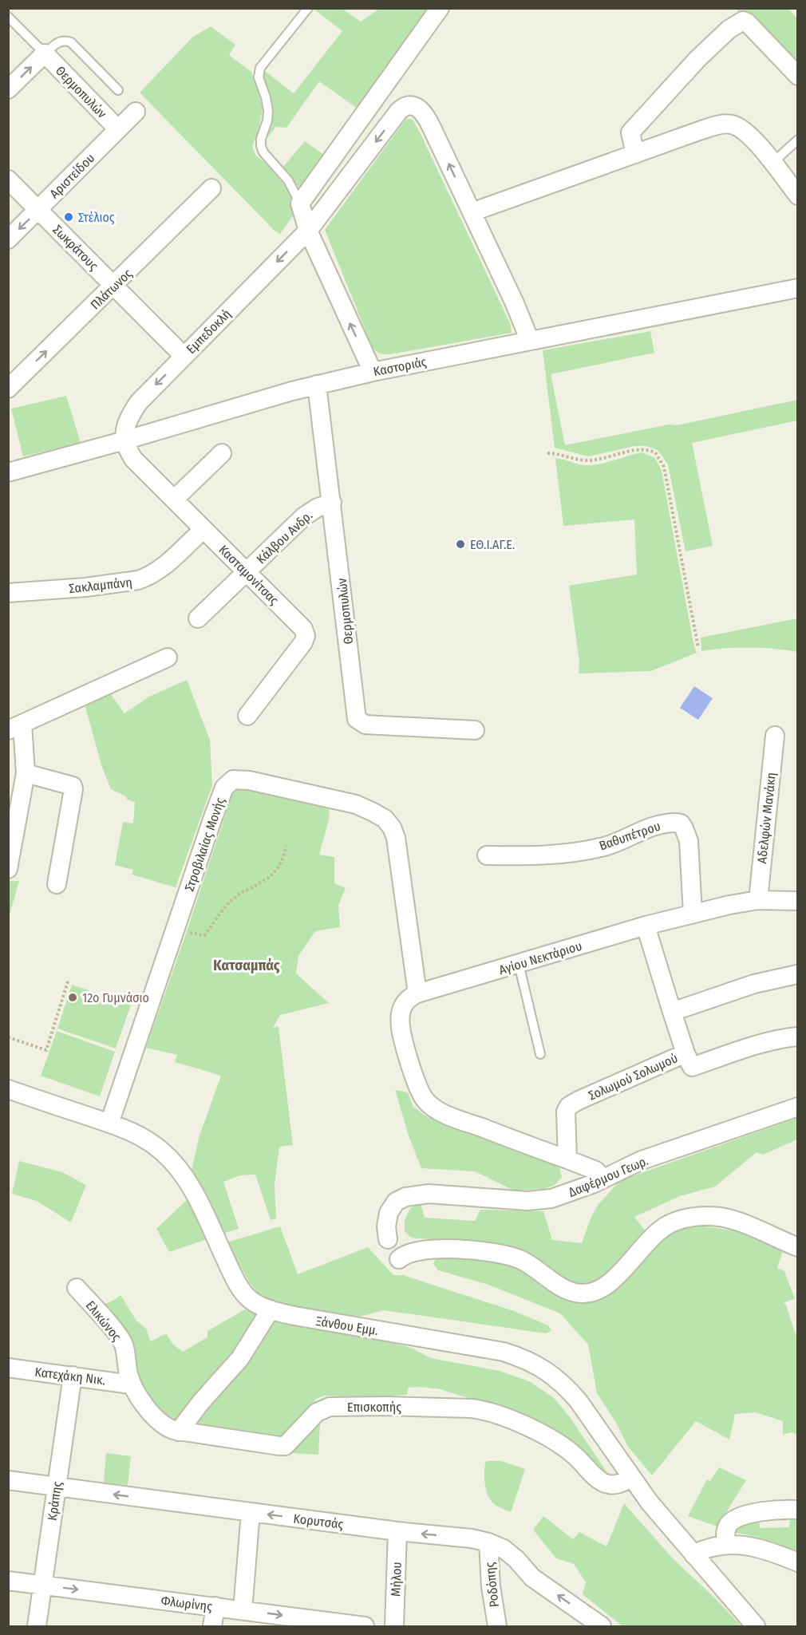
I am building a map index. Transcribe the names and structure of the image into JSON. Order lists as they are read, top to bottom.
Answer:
{
  "streets": {
    "street": [
      "Θερμοπυλών",
      "Αριστείδου",
      "Σωκράτους",
      "Πλάτωνος",
      "Εμπεδοκλή",
      "Καστοριάς",
      "Κάλβου Ανδρ.",
      "Κασταμονίτσας",
      "Σακλαμπάνη",
      "Αδελφών Μανάκη",
      "Βαθυπέτρου",
      "Στροβιλαίας Μονής",
      "Αγίου Νεκτάριου",
      "Σολωμού Σολωμού",
      "Δαφέρμου Γεωρ.",
      "Ελικώνος",
      "Ξάνθου Εμμ.",
      "Κατεχάκη Νικ.",
      "Επισκοπής",
      "Κράπης",
      "Κορυτσάς",
      "Μήλου",
      "Ροδόπης",
      "Φλωρίνης"
    ]
  },
  "crossings": [
    ["Θερμοπυλών", "Αριστείδου"],
    ["Θερμοπυλών", "Καστοριάς"],
    ["Θερμοπυλών", "Κάλβου Ανδρ."],
    ["Αριστείδου", "Σωκράτους"],
    ["Σωκράτους", "Πλάτωνος"],
    ["Σωκράτους", "Εμπεδοκλή"],
    ["Εμπεδοκλή", "Καστοριάς"],
    ["Εμπεδοκλή", "Κασταμονίτσας"],
    ["Καστοριάς", "Κασταμονίτσας"],
    ["Κάλβου Ανδρ.", "Κασταμονίτσας"],
    ["Κασταμονίτσας", "Σακλαμπάνη"],
    ["Αδελφών Μανάκη", "Αγίου Νεκτάριου"],
    ["Βαθυπέτρου", "Αγίου Νεκτάριου"],
    ["Στροβιλαίας Μονής", "Αγίου Νεκτάριου"],
    ["Στροβιλαίας Μονής", "Ξάνθου Εμμ."],
    ["Αγίου Νεκτάριου", "Σολωμού Σολωμού"],
    ["Ελικώνος", "Κατεχάκη Νικ."],
    ["Ελικώνος", "Επισκοπής"],
    ["Ξάνθου Εμμ.", "Επισκοπής"],
    ["Κατεχάκη Νικ.", "Επισκοπής"],
    ["Κατεχάκη Νικ.", "Κράπης"],
    ["Κράπης", "Κορυτσάς"],
    ["Κράπης", "Φλωρίνης"],
    ["Κορυτσάς", "Μήλου"],
    ["Κορυτσάς", "Ροδόπης"]
  ],
  "one_way": ["Πλάτωνος", "Κορυτσάς", "Φλωρίνης"],
  "districts": ["Κατσαμπάς"],
  "places": ["Στέλιος", "ΕΘ.Ι.ΑΓ.Ε.", "12o Γυμνάσιο"]
}
